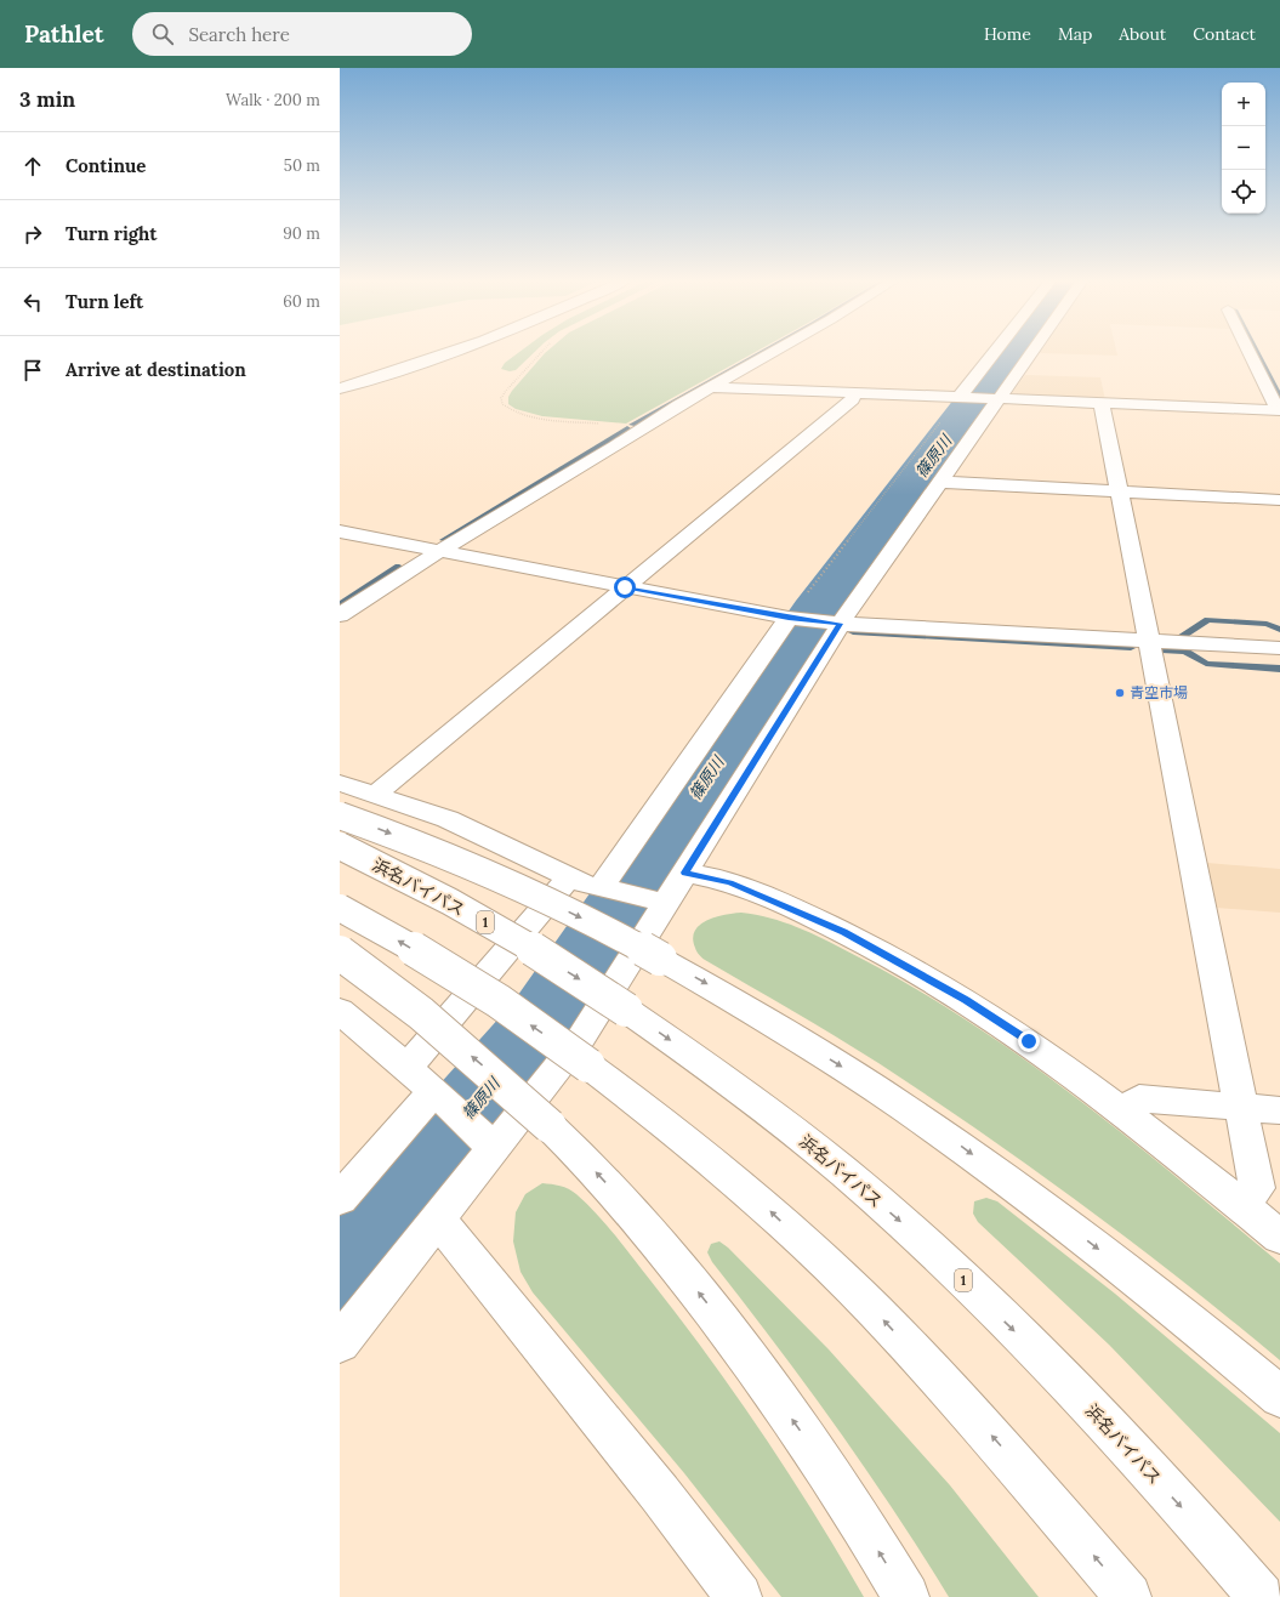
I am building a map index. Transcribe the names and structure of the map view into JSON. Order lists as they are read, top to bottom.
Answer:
{
  "streets": {
    "main road": ["浜名バイパス", "1"]
  },
  "water": ["篠原川"],
  "places": ["青空市場"],
  "page": {
    "header": "Pathlet",
    "search": "Search here",
    "nav": [
      "Home",
      "Map",
      "About",
      "Contact"
    ],
    "heading": ["3 min", "Walk · 200 m"],
    "map_buttons": ["+", "−"],
    "list": [
      ["Continue", "50 m"],
      ["Turn right", "90 m"],
      ["Turn left", "60 m"],
      "Arrive at destination"
    ]
  }
}
